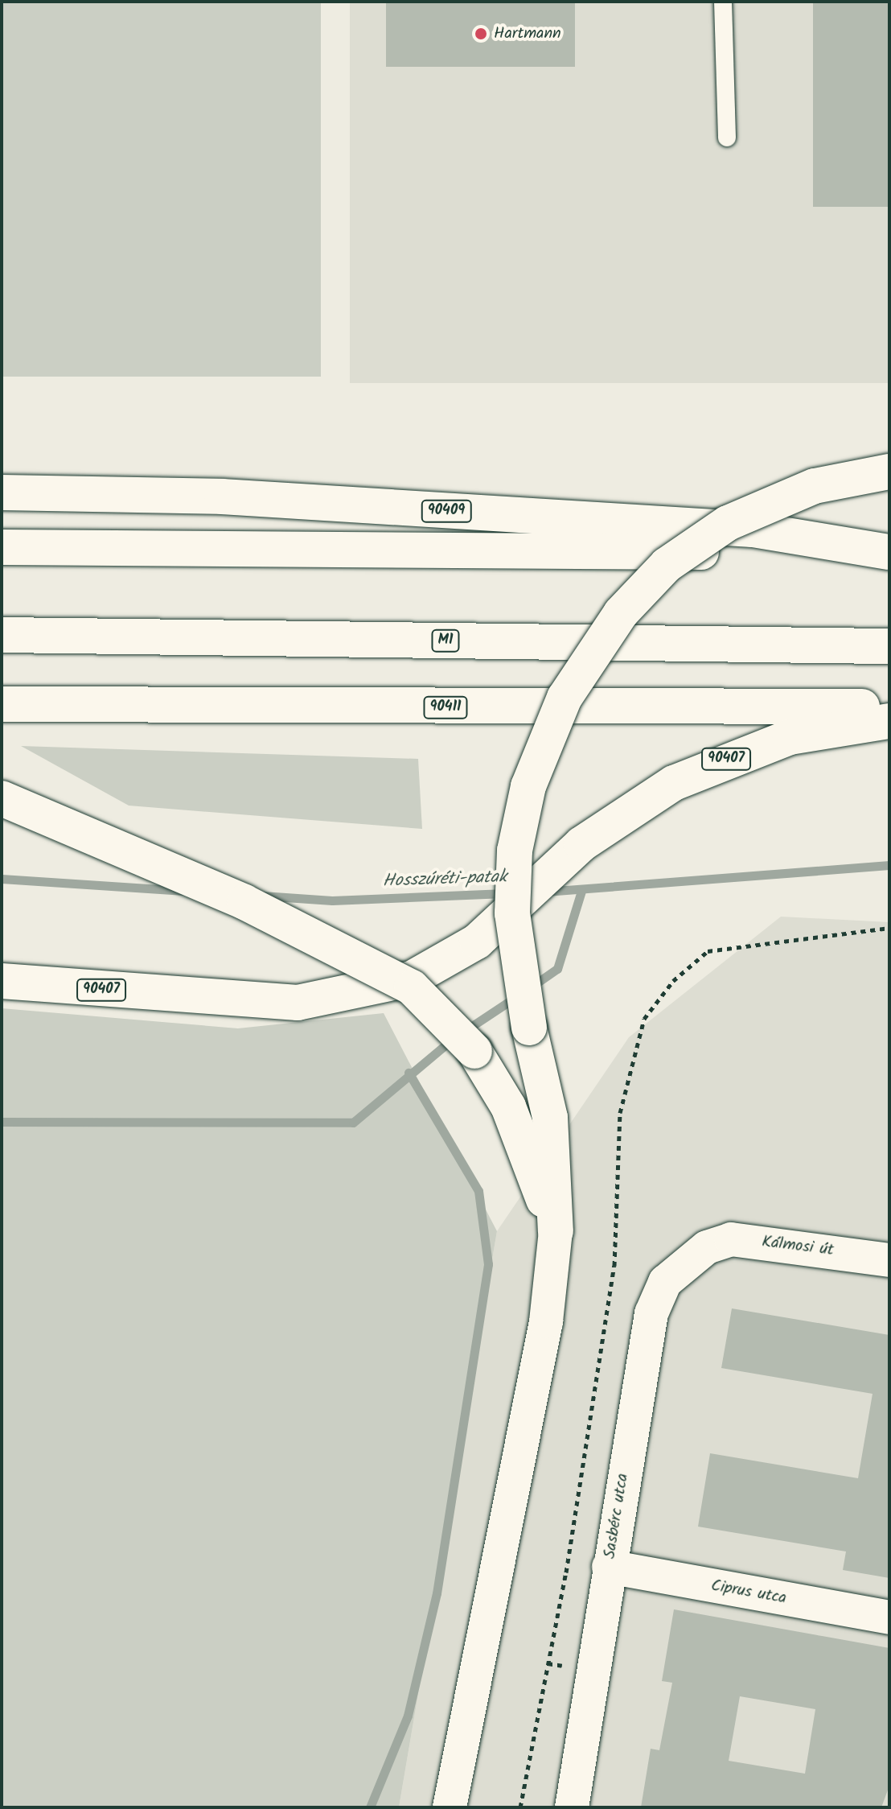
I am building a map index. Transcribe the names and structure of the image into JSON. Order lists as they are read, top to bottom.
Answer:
{
  "streets": {
    "highway": [
      "90409",
      "M1",
      "90411",
      "90407"
    ],
    "street": ["Kálmosi út", "Sasbérc utca", "Ciprus utca"]
  },
  "crossings": [
    ["Kálmosi út", "Sasbérc utca"],
    ["Sasbérc utca", "Ciprus utca"]
  ],
  "water": ["Hosszúréti-patak"],
  "places": ["Hartmann"]
}
